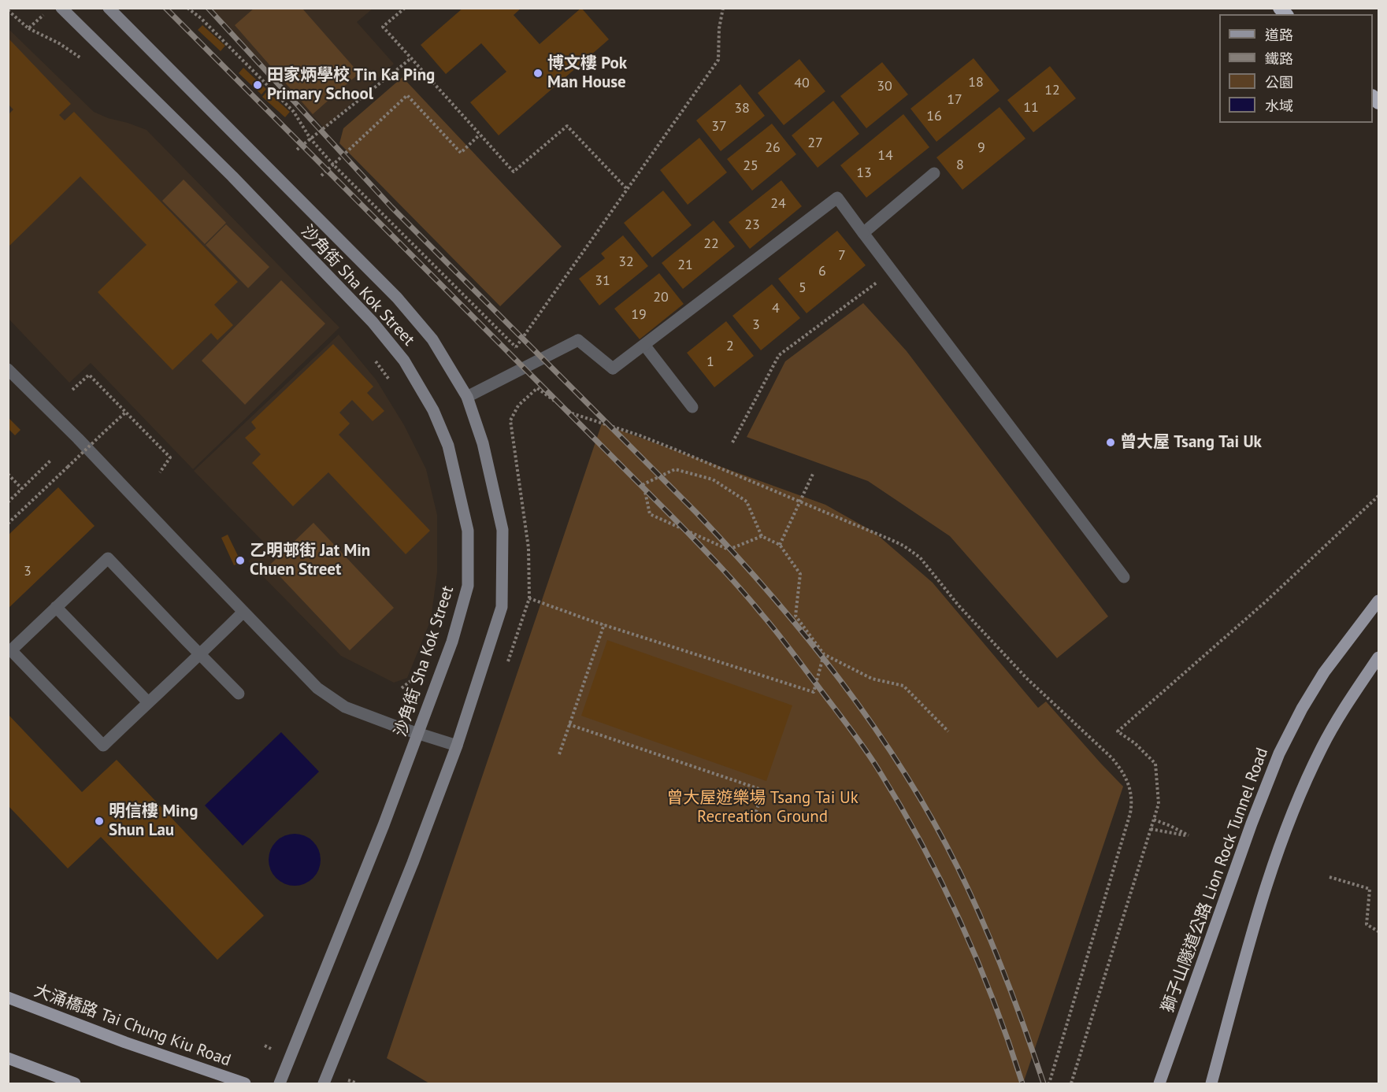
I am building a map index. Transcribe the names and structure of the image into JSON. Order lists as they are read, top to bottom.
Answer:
{
  "streets": {
    "main road": ["沙角街 Sha Kok Street", "獅子山隧道公路 Lion Rock Tunnel Road", "大涌橋路 Tai Chung Kiu Road"]
  },
  "parks": ["曾大屋遊樂場 Tsang Tai Uk Recreation Ground"],
  "places": [
    "博文樓 Pok Man House",
    "田家炳學校 Tin Ka Ping Primary School",
    "曾大屋 Tsang Tai Uk",
    "乙明邨街 Jat Min Chuen Street",
    "明信樓 Ming Shun Lau"
  ],
  "house_numbers": [
    "18",
    "40",
    "30",
    "12",
    "17",
    "11",
    "38",
    "16",
    "37",
    "27",
    "26",
    "9",
    "14",
    "8",
    "25",
    "13",
    "24",
    "23",
    "22",
    "7",
    "32",
    "21",
    "6",
    "31",
    "5",
    "20",
    "4",
    "19",
    "3",
    "2",
    "1",
    "3"
  ],
  "legend": [
    "道路",
    "鐵路",
    "公園",
    "水域"
  ]
}
